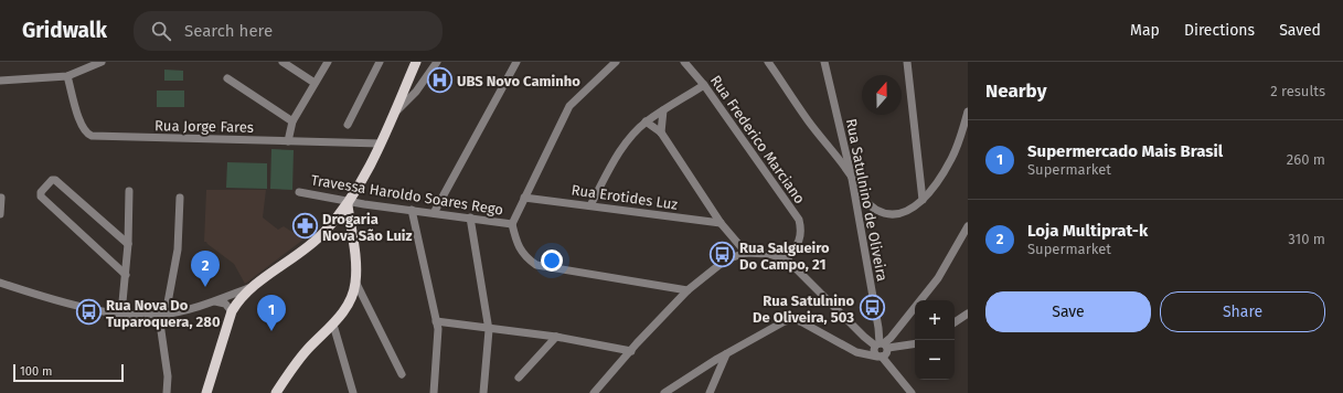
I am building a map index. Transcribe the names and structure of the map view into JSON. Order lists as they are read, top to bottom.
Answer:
{
  "streets": {
    "street": [
      "Rua Jorge Fares",
      "Rua Frederico Marciano",
      "Travessa Haroldo Soares Rego",
      "Rua Erotides Luz",
      "Rua Satulnino de Oliveira"
    ]
  },
  "places": {
    "hospital": ["UBS Novo Caminho"],
    "pharmacy": ["Drogaria Nova São Luiz"],
    "bus stop": ["Rua Salgueiro Do Campo, 21", "Rua Satulnino De Oliveira, 503", "Rua Nova Do Tuparoquera, 280"]
  },
  "scale_bar": "100 m",
  "north": "top",
  "page": {
    "header": "Gridwalk",
    "search": "Search here",
    "nav": ["Map", "Directions", "Saved"],
    "heading": ["Nearby", "2 results"],
    "list": [
      {
        "mark": "1",
        "name": "Supermercado Mais Brasil",
        "note": "Supermarket",
        "value": "260 m"
      },
      {
        "mark": "2",
        "name": "Loja Multiprat-k",
        "note": "Supermarket",
        "value": "310 m"
      }
    ],
    "pins": ["2", "1"],
    "buttons": ["Save", "Share"],
    "map_buttons": ["+", "−"],
    "scale": "100 m"
  }
}
